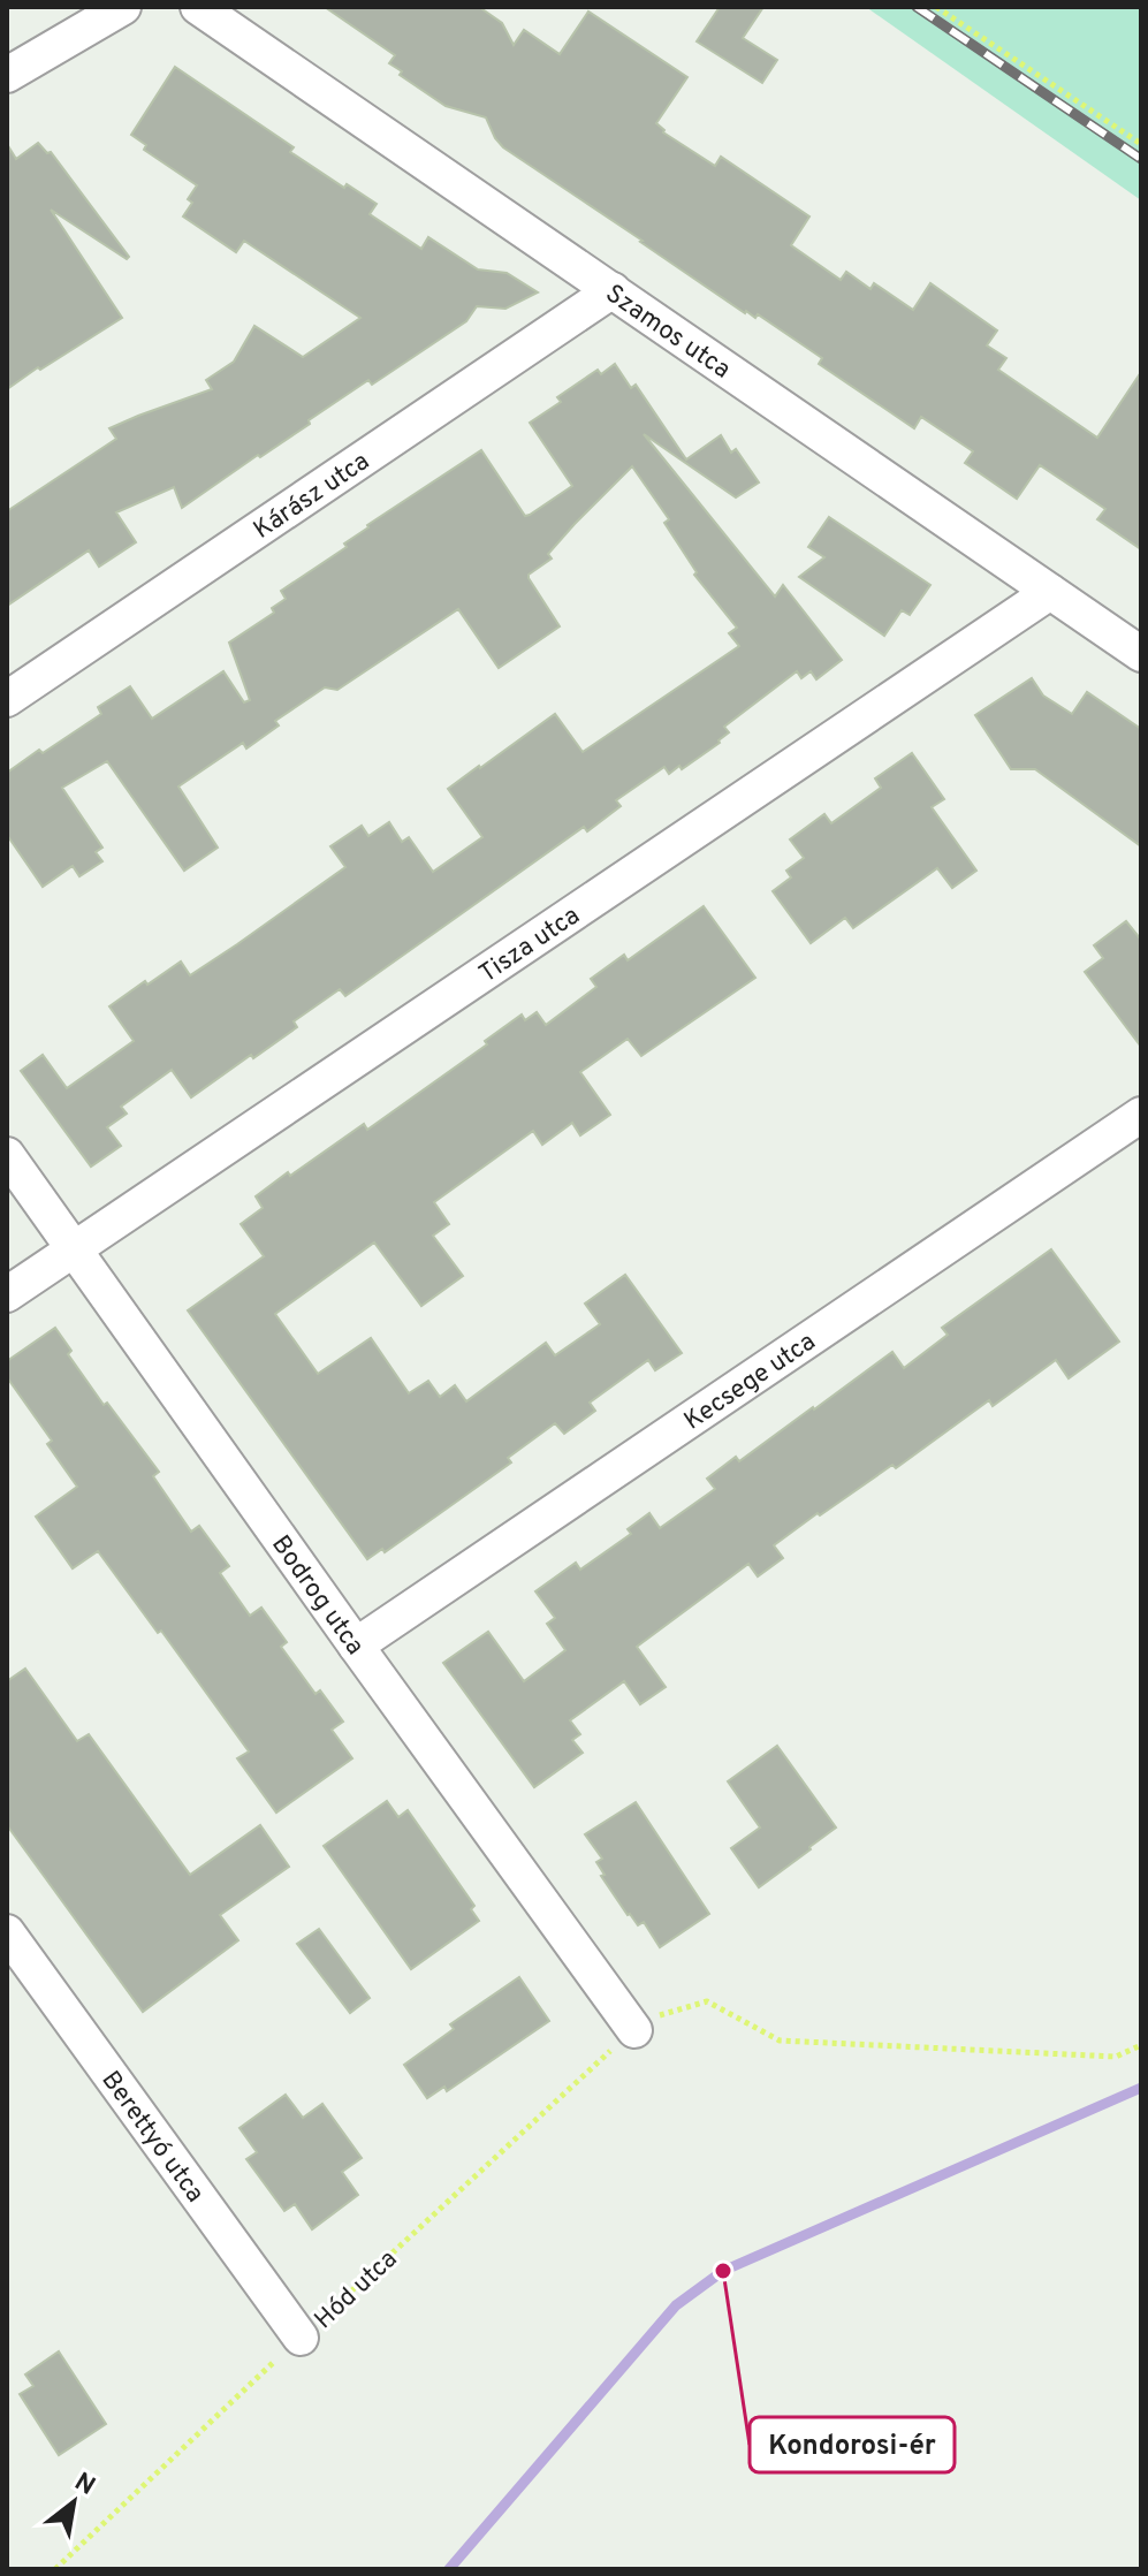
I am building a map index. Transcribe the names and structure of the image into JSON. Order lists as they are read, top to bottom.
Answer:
{
  "streets": {
    "street": [
      "Szamos utca",
      "Kárász utca",
      "Tisza utca",
      "Kecsege utca",
      "Bodrog utca",
      "Berettyó utca"
    ],
    "path": ["Hód utca"]
  },
  "crossings": [
    ["Szamos utca", "Kárász utca"],
    ["Szamos utca", "Tisza utca"],
    ["Tisza utca", "Bodrog utca"],
    ["Kecsege utca", "Bodrog utca"],
    ["Bodrog utca", "Hód utca"],
    ["Berettyó utca", "Hód utca"]
  ],
  "places": ["Kondorosi-ér"],
  "north": "top right"
}
